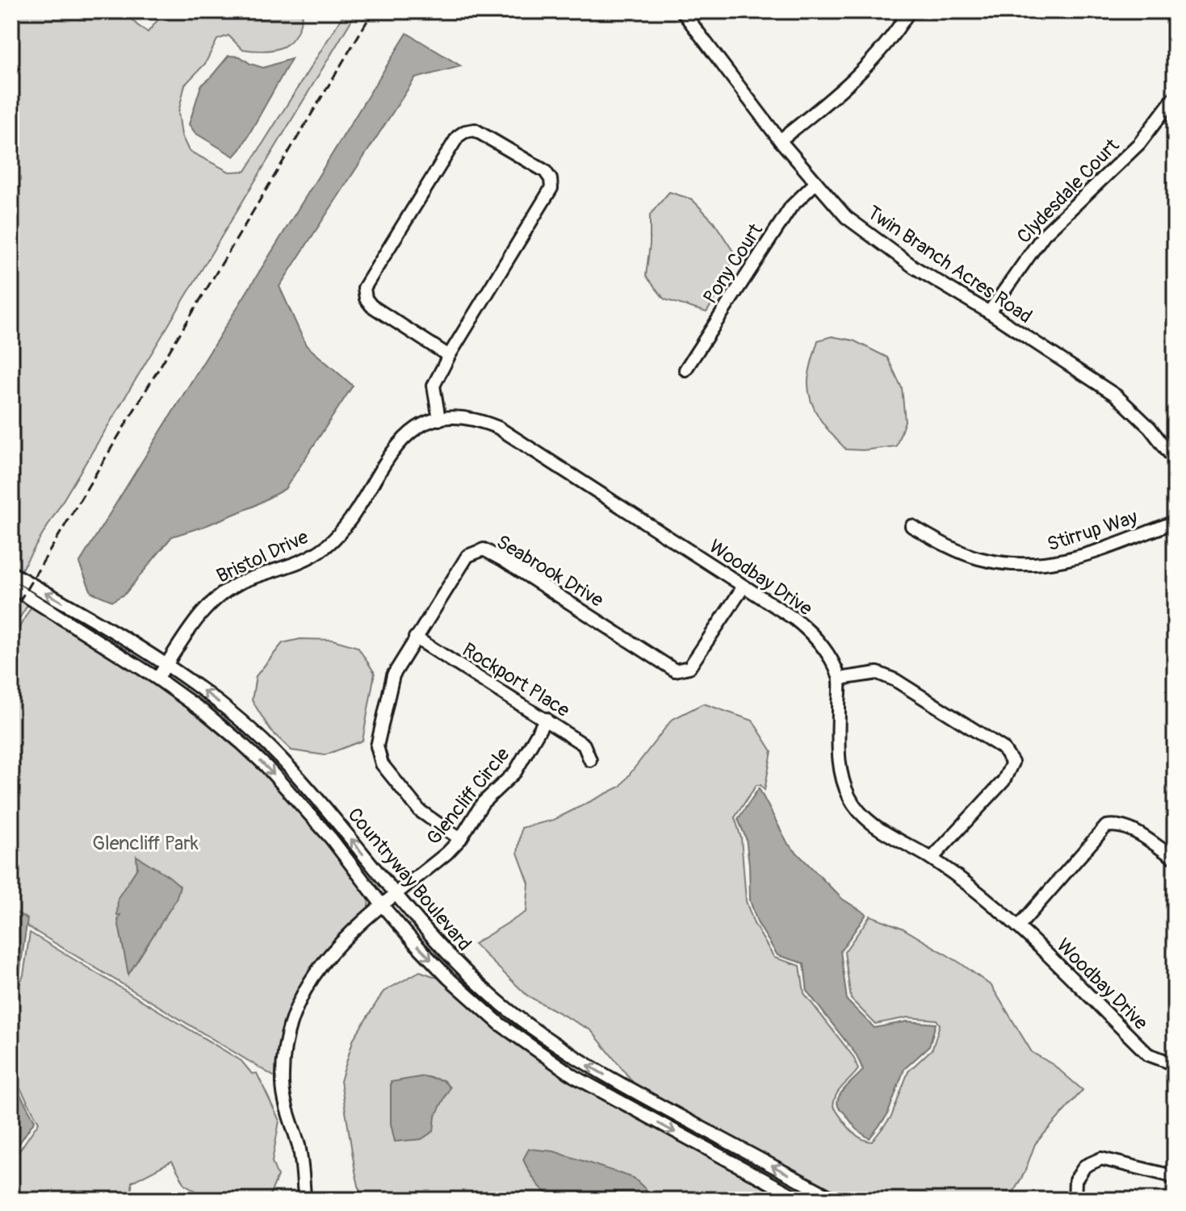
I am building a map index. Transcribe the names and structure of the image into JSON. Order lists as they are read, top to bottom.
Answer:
{
  "streets": {
    "street": [
      "Clydesdale Court",
      "Pony Court",
      "Twin Branch Acres Road",
      "Stirrup Way",
      "Bristol Drive",
      "Seabrook Drive",
      "Woodbay Drive",
      "Rockport Place",
      "Glencliff Circle",
      "Countryway Boulevard"
    ]
  },
  "crossings": [
    ["Clydesdale Court", "Twin Branch Acres Road"],
    ["Pony Court", "Twin Branch Acres Road"],
    ["Bristol Drive", "Woodbay Drive"],
    ["Bristol Drive", "Countryway Boulevard"],
    ["Seabrook Drive", "Woodbay Drive"],
    ["Seabrook Drive", "Rockport Place"],
    ["Seabrook Drive", "Glencliff Circle"],
    ["Rockport Place", "Glencliff Circle"],
    ["Glencliff Circle", "Countryway Boulevard"]
  ],
  "parks": ["Glencliff Park"]
}
